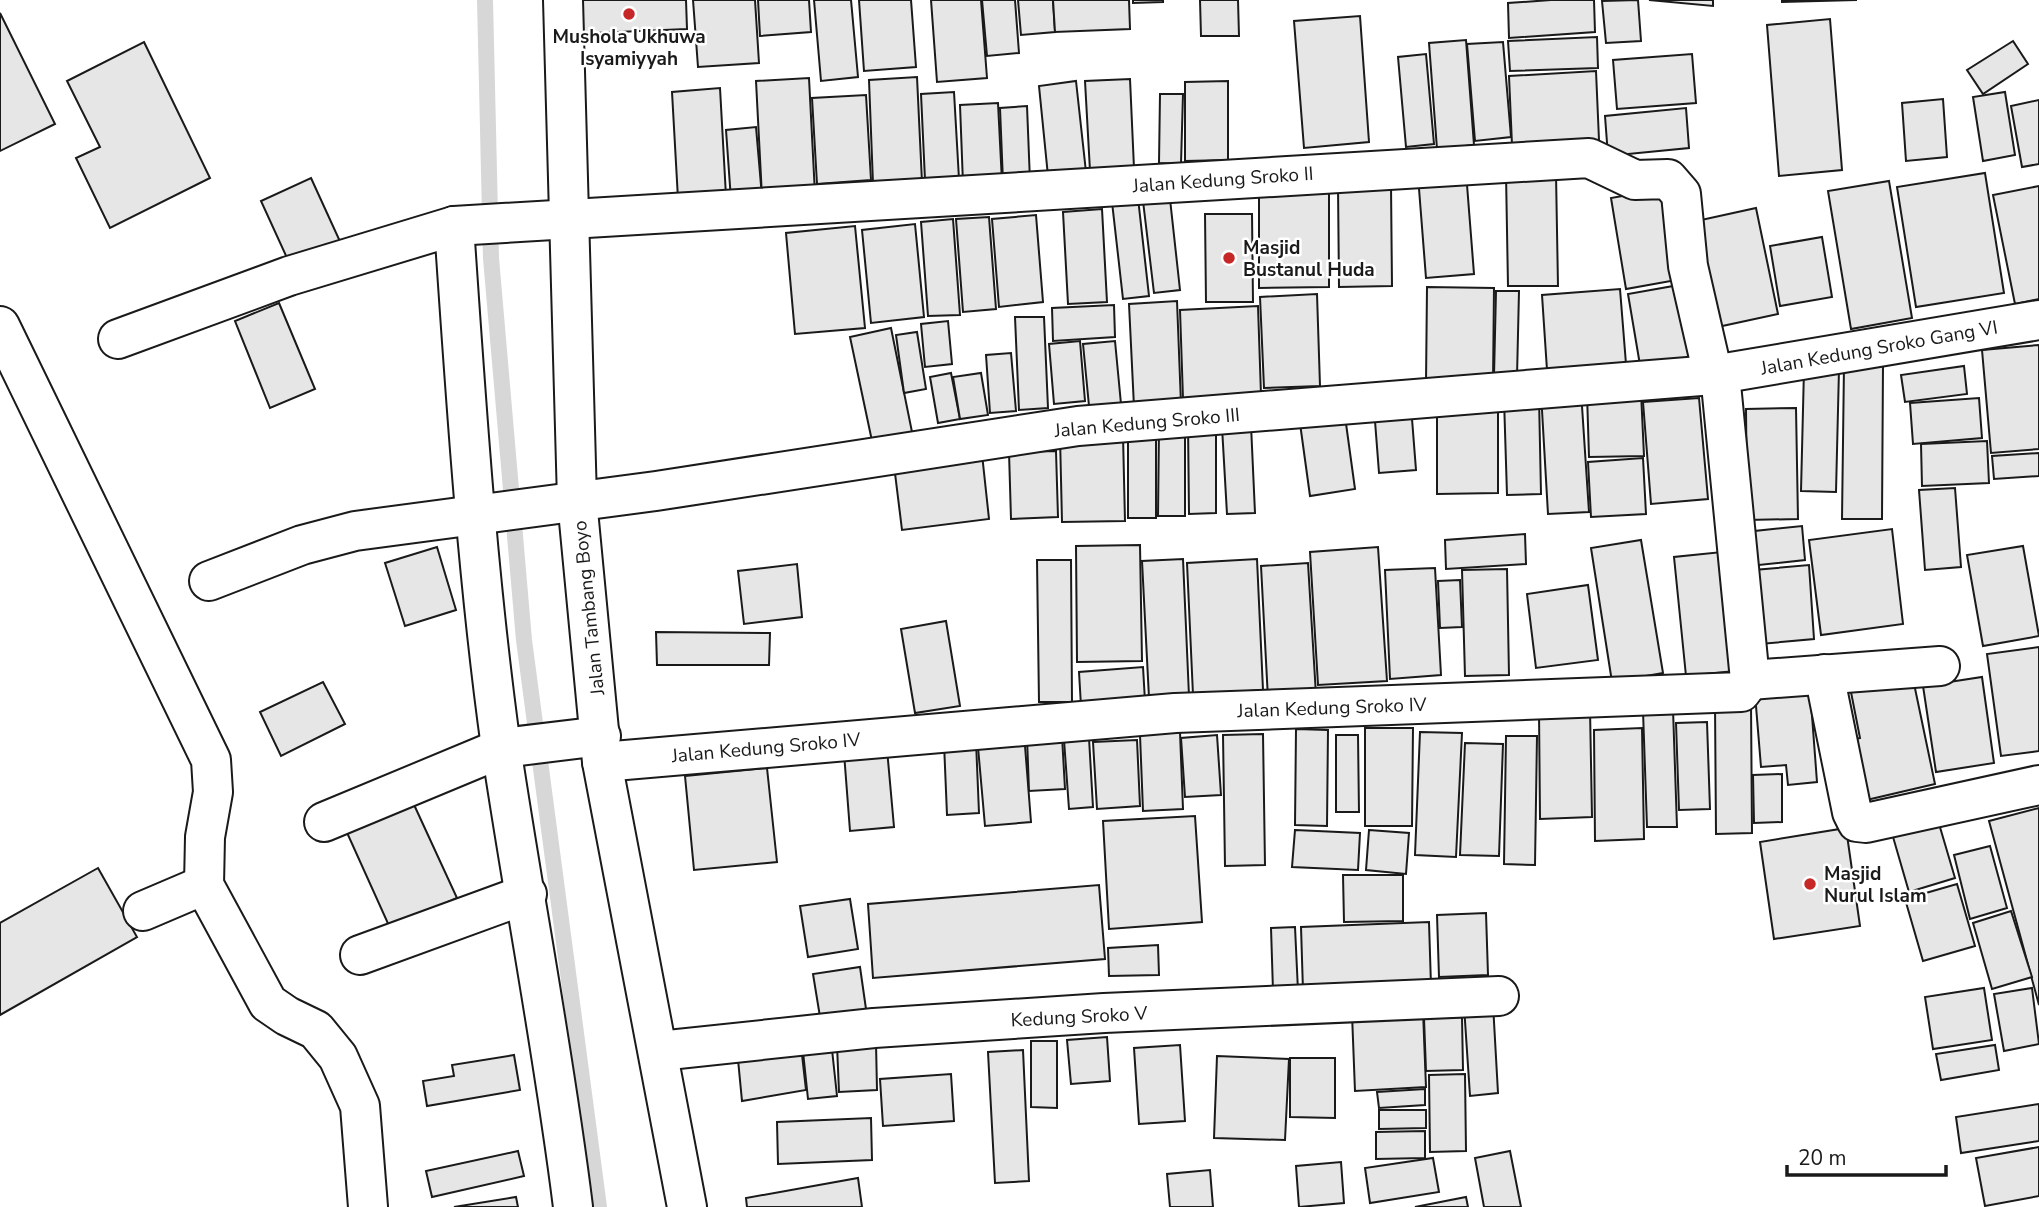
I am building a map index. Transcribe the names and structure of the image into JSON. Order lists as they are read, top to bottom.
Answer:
{
  "streets": {
    "street": [
      "Jalan Kedung Sroko II",
      "Jalan Kedung Sroko Gang VI",
      "Jalan Kedung Sroko III",
      "Jalan Tambang Boyo",
      "Jalan Kedung Sroko IV",
      "Kedung Sroko V"
    ]
  },
  "crossings": [
    ["Jalan Kedung Sroko II", "Jalan Kedung Sroko Gang VI"],
    ["Jalan Kedung Sroko II", "Jalan Kedung Sroko III"],
    ["Jalan Kedung Sroko II", "Jalan Tambang Boyo"],
    ["Jalan Kedung Sroko Gang VI", "Jalan Kedung Sroko III"],
    ["Jalan Kedung Sroko III", "Jalan Tambang Boyo"],
    ["Jalan Tambang Boyo", "Jalan Kedung Sroko IV"],
    ["Jalan Tambang Boyo", "Kedung Sroko V"]
  ],
  "places": ["Mushola Ukhuwa Isyamiyyah", "Masjid Bustanul Huda", "Masjid Nurul Islam"],
  "scale_bar": "20 m"
}
